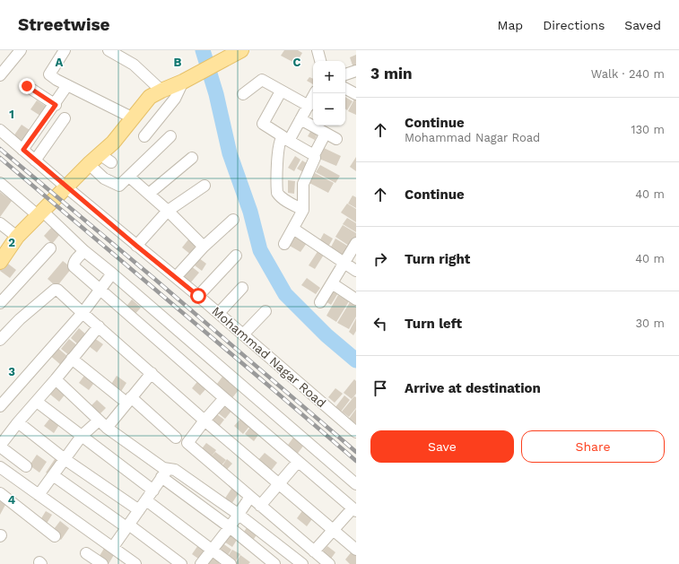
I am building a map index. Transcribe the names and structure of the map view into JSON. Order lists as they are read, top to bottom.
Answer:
{
  "streets": {
    "street": ["Mohammad Nagar Road"]
  },
  "page": {
    "header": "Streetwise",
    "nav": ["Map", "Directions", "Saved"],
    "heading": ["3 min", "Walk · 240 m"],
    "map_buttons": ["+", "−"],
    "list": [
      ["Continue", "Mohammad Nagar Road", "130 m"],
      ["Continue", "40 m"],
      ["Turn right", "40 m"],
      ["Turn left", "30 m"],
      "Arrive at destination"
    ],
    "buttons": ["Save", "Share"]
  },
  "grid": {
    "columns": ["A", "B", "C"],
    "rows": [
      "1",
      "2",
      "3",
      "4"
    ]
  }
}
